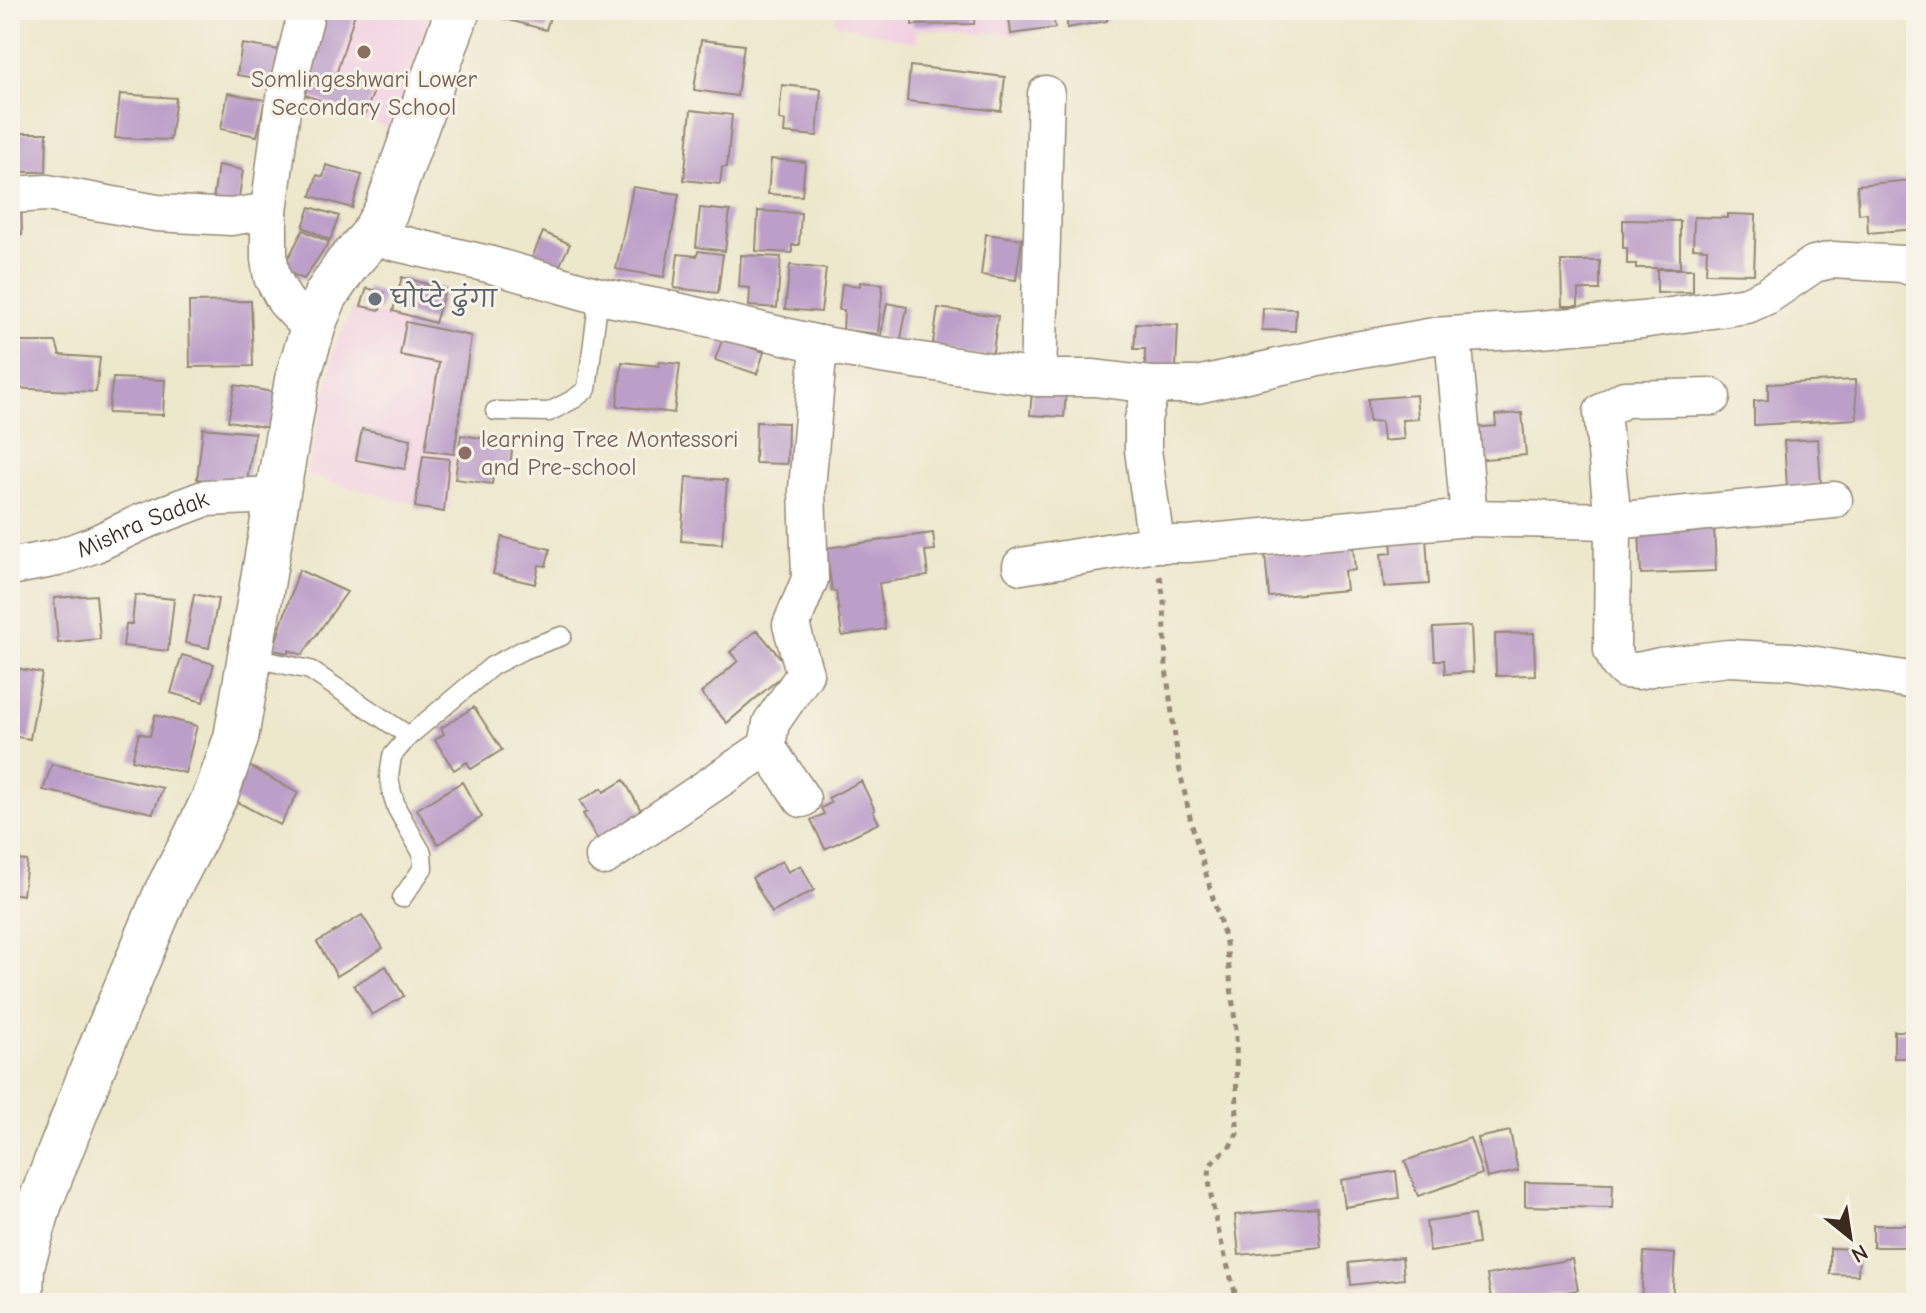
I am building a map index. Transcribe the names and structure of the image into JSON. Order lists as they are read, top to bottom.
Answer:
{
  "streets": {
    "street": ["Mishra Sadak"]
  },
  "places": ["Somlingeshwari Lower Secondary School", "घोप्टे ढुंगा", "learning Tree Montessori and Pre-school"],
  "north": "bottom right"
}
